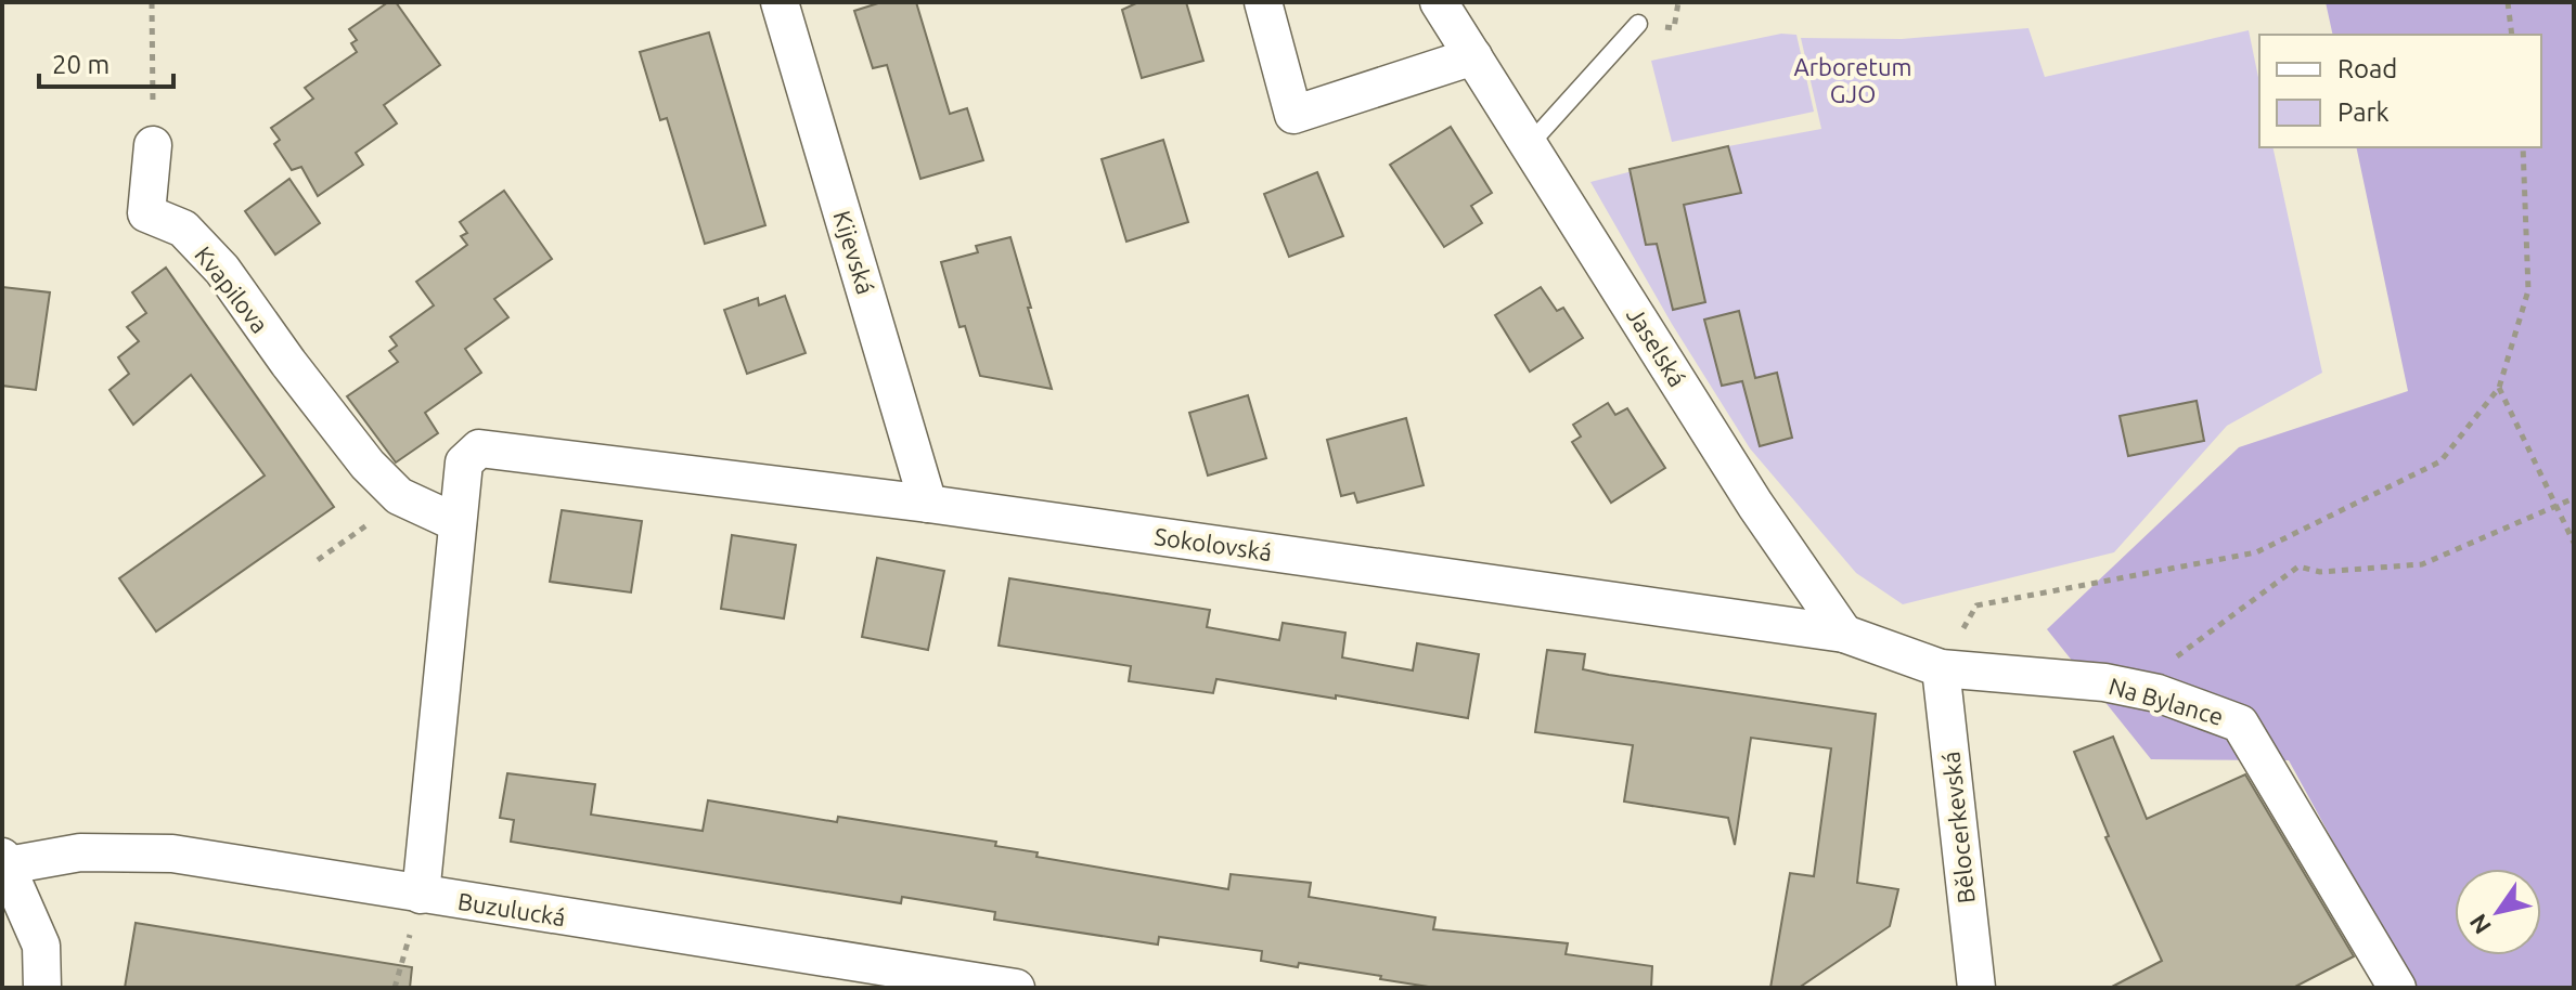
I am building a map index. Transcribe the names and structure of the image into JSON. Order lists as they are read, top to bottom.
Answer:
{
  "streets": {
    "street": [
      "Kijevská",
      "Kvapilova",
      "Jaselská",
      "Sokolovská",
      "Na Bylance",
      "Bělocerkevská",
      "Buzulucká"
    ]
  },
  "crossings": [
    ["Kijevská", "Sokolovská"],
    ["Kvapilova", "Sokolovská"],
    ["Jaselská", "Sokolovská"],
    ["Sokolovská", "Na Bylance"],
    ["Sokolovská", "Bělocerkevská"],
    ["Na Bylance", "Bělocerkevská"]
  ],
  "parks": ["Arboretum GJO"],
  "legend": ["Road", "Park"],
  "scale_bar": "20 m",
  "north": "bottom left"
}
